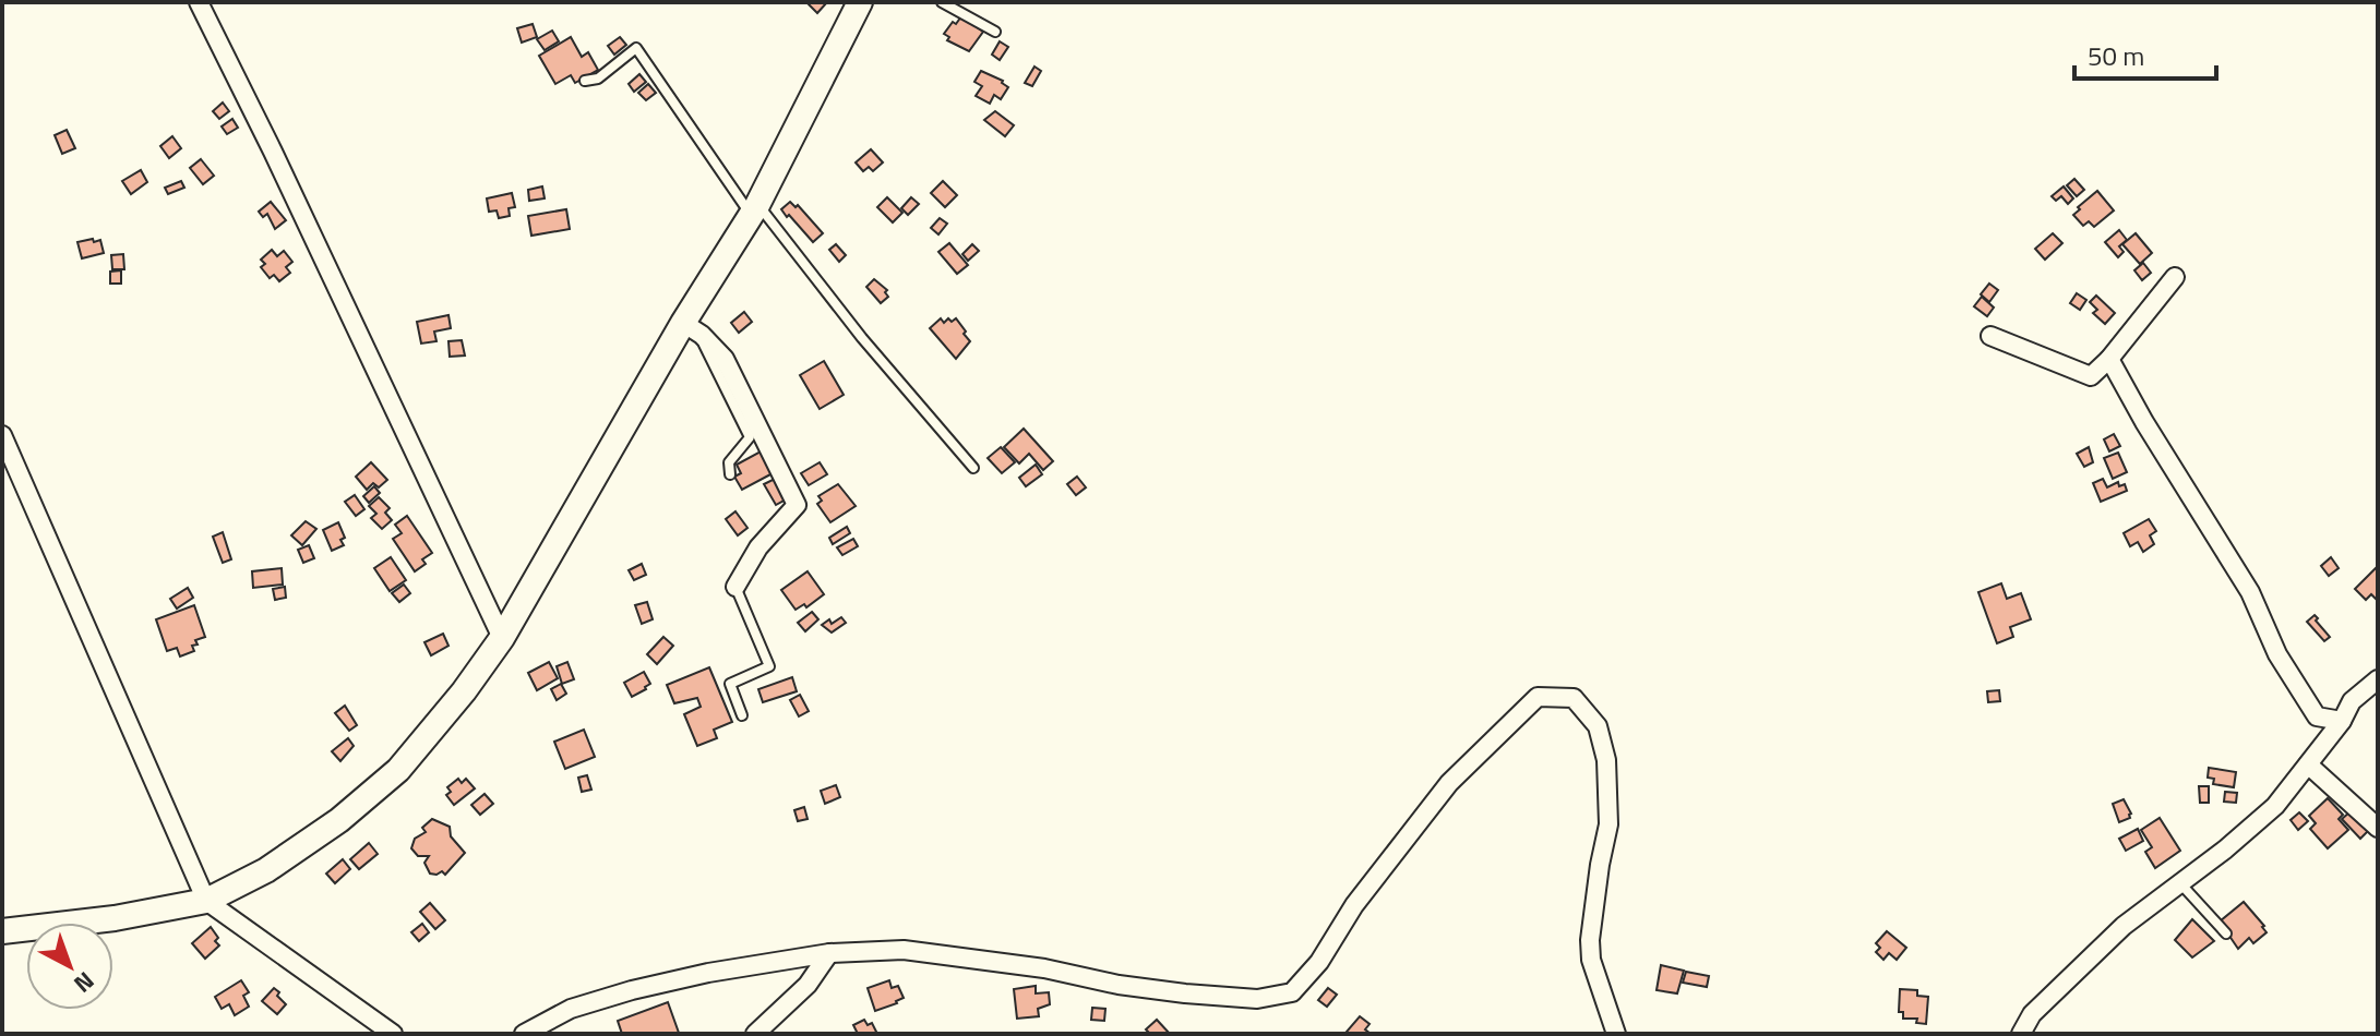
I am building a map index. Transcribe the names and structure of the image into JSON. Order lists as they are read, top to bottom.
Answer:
{
  "scale_bar": "50 m",
  "north": "bottom right"
}
